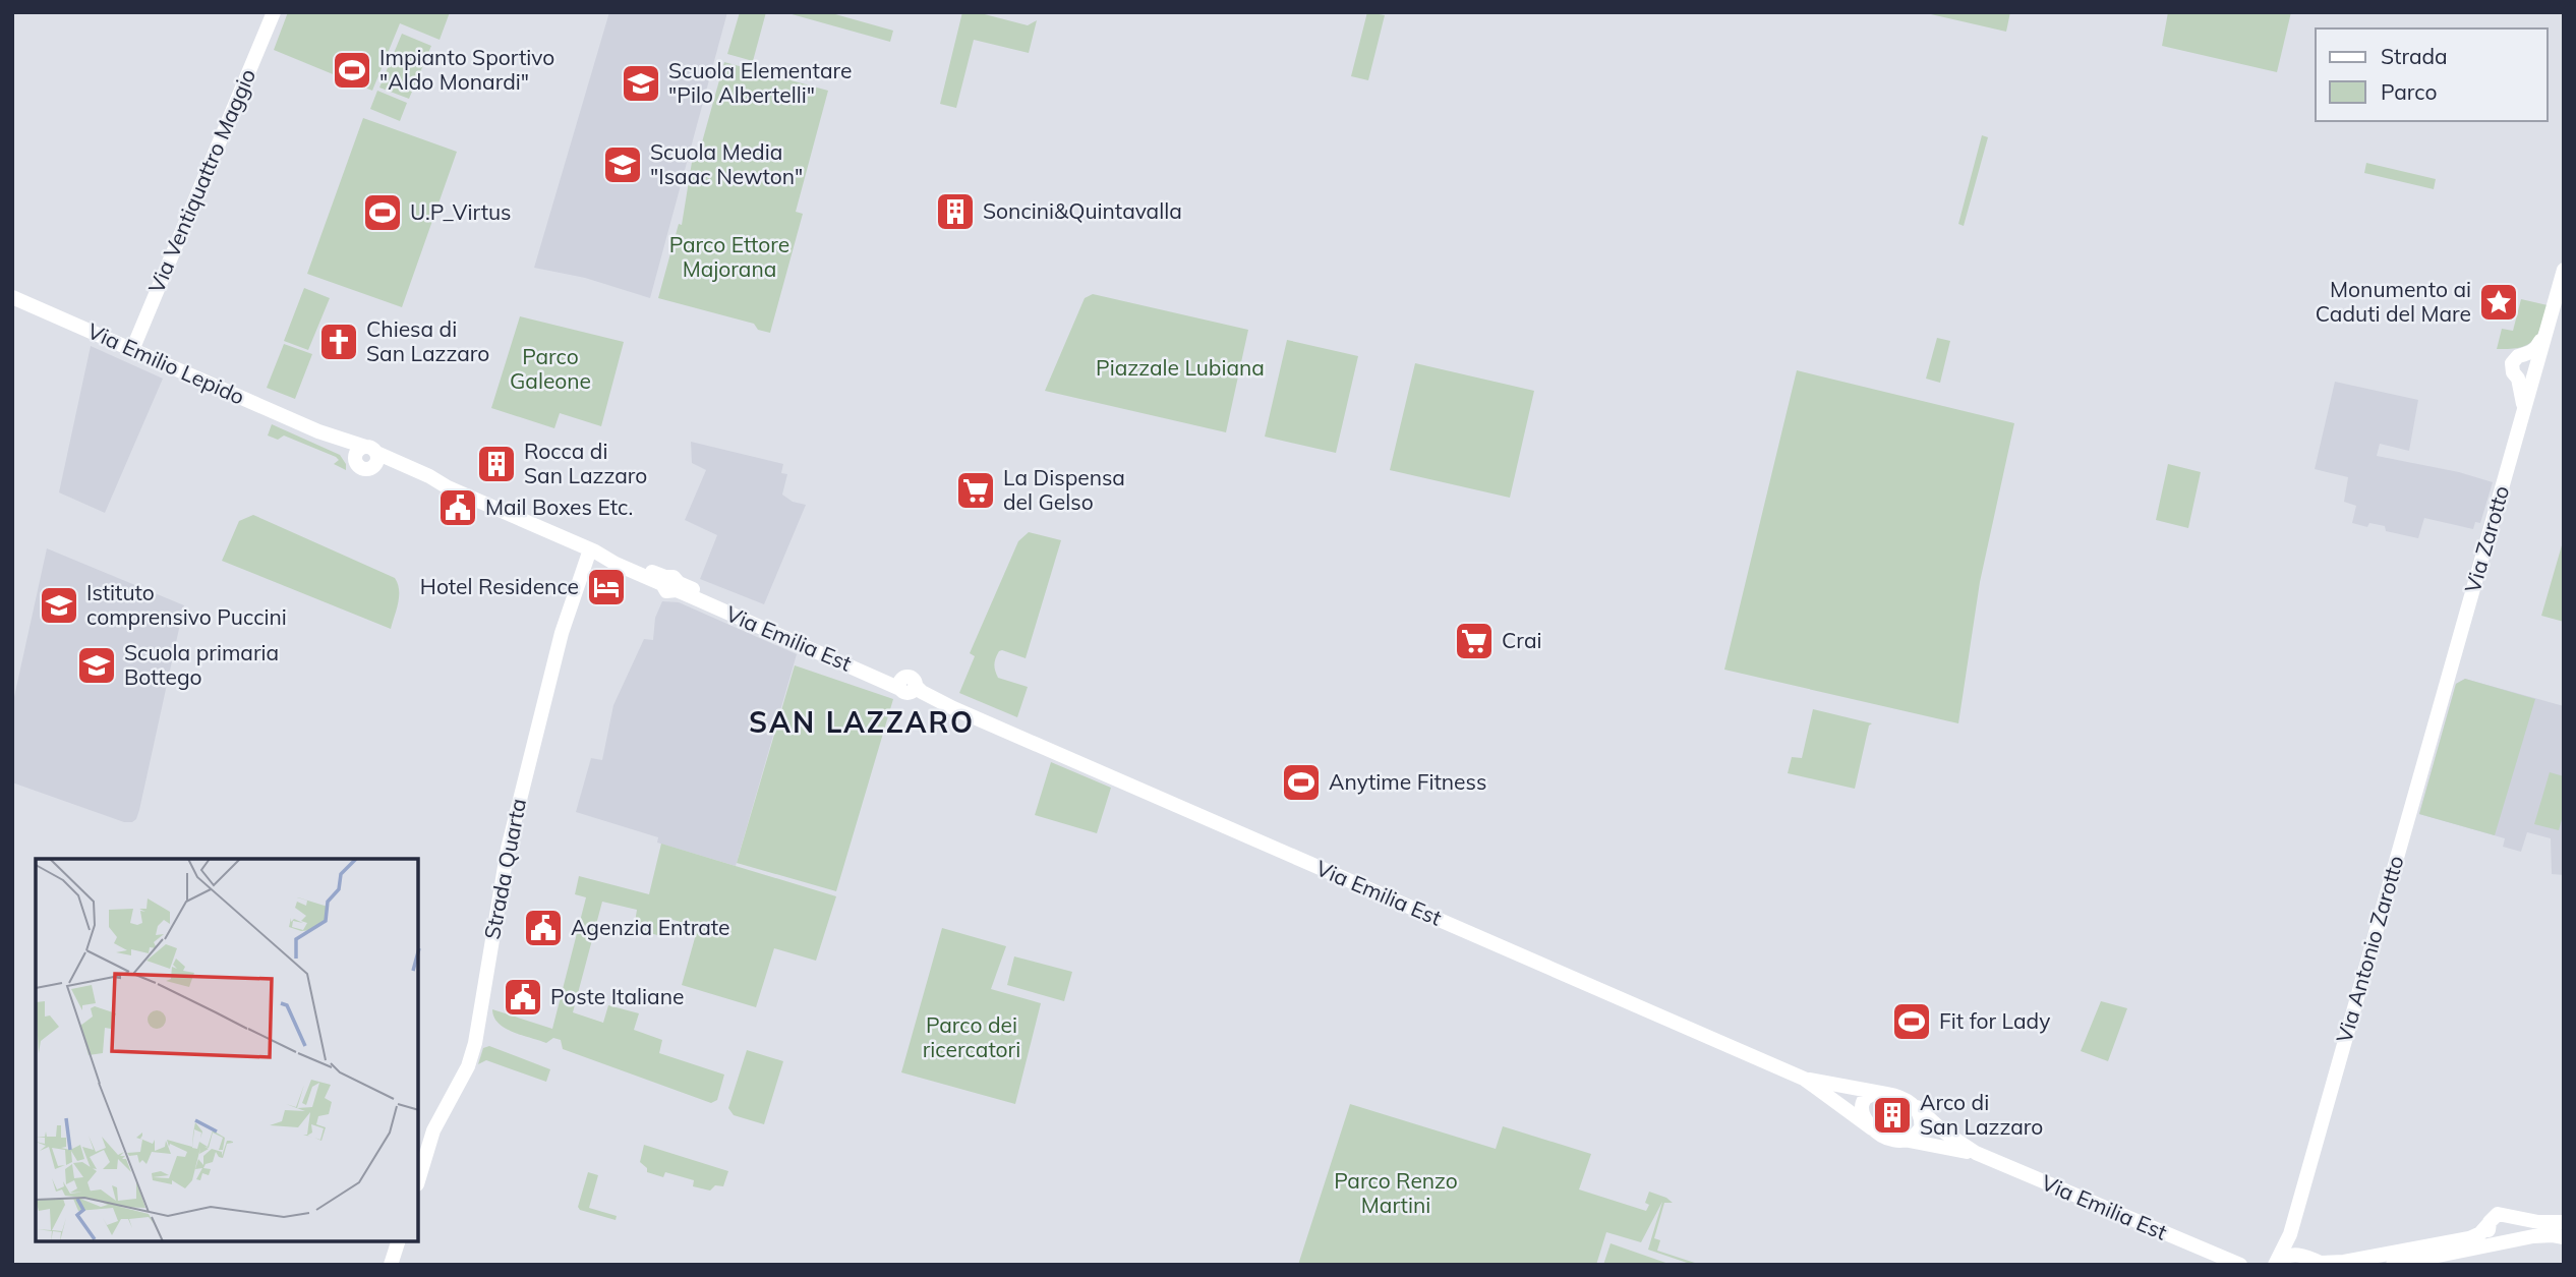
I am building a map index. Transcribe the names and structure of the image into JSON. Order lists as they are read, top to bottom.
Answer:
{
  "streets": {
    "main road": [
      "Via Ventiquattro Maggio",
      "Via Emilio Lepido",
      "Via Zarotto",
      "Via Emilia Est",
      "Strada Quarta",
      "Via Antonio Zarotto"
    ]
  },
  "crossings": [
    ["Via Ventiquattro Maggio", "Via Emilio Lepido"],
    ["Via Emilio Lepido", "Via Emilia Est"],
    ["Via Emilio Lepido", "Strada Quarta"],
    ["Via Zarotto", "Via Antonio Zarotto"],
    ["Via Emilia Est", "Strada Quarta"]
  ],
  "districts": ["SAN LAZZARO"],
  "parks": [
    "Parco Ettore Majorana",
    "Parco Galeone",
    "Piazzale Lubiana",
    "Parco dei ricercatori",
    "Parco Renzo Martini"
  ],
  "places": {
    "sports": [
      "Impianto Sportivo \"Aldo Monardi\"",
      "U.P_Virtus",
      "Anytime Fitness",
      "Fit for Lady"
    ],
    "school or university": [
      "Scuola Elementare \"Pilo Albertelli\"",
      "Scuola Media \"Isaac Newton\"",
      "Istituto comprensivo Puccini",
      "Scuola primaria Bottego"
    ],
    "building": ["Soncini&Quintavalla", "Rocca di San Lazzaro", "Arco di San Lazzaro"],
    "place": ["Monumento ai Caduti del Mare"],
    "church": ["Chiesa di San Lazzaro"],
    "supermarket": ["La Dispensa del Gelso", "Crai"],
    "public building": ["Mail Boxes Etc.", "Agenzia Entrate", "Poste Italiane"],
    "hotel": ["Hotel Residence"]
  },
  "legend": ["Strada", "Parco"]
}
